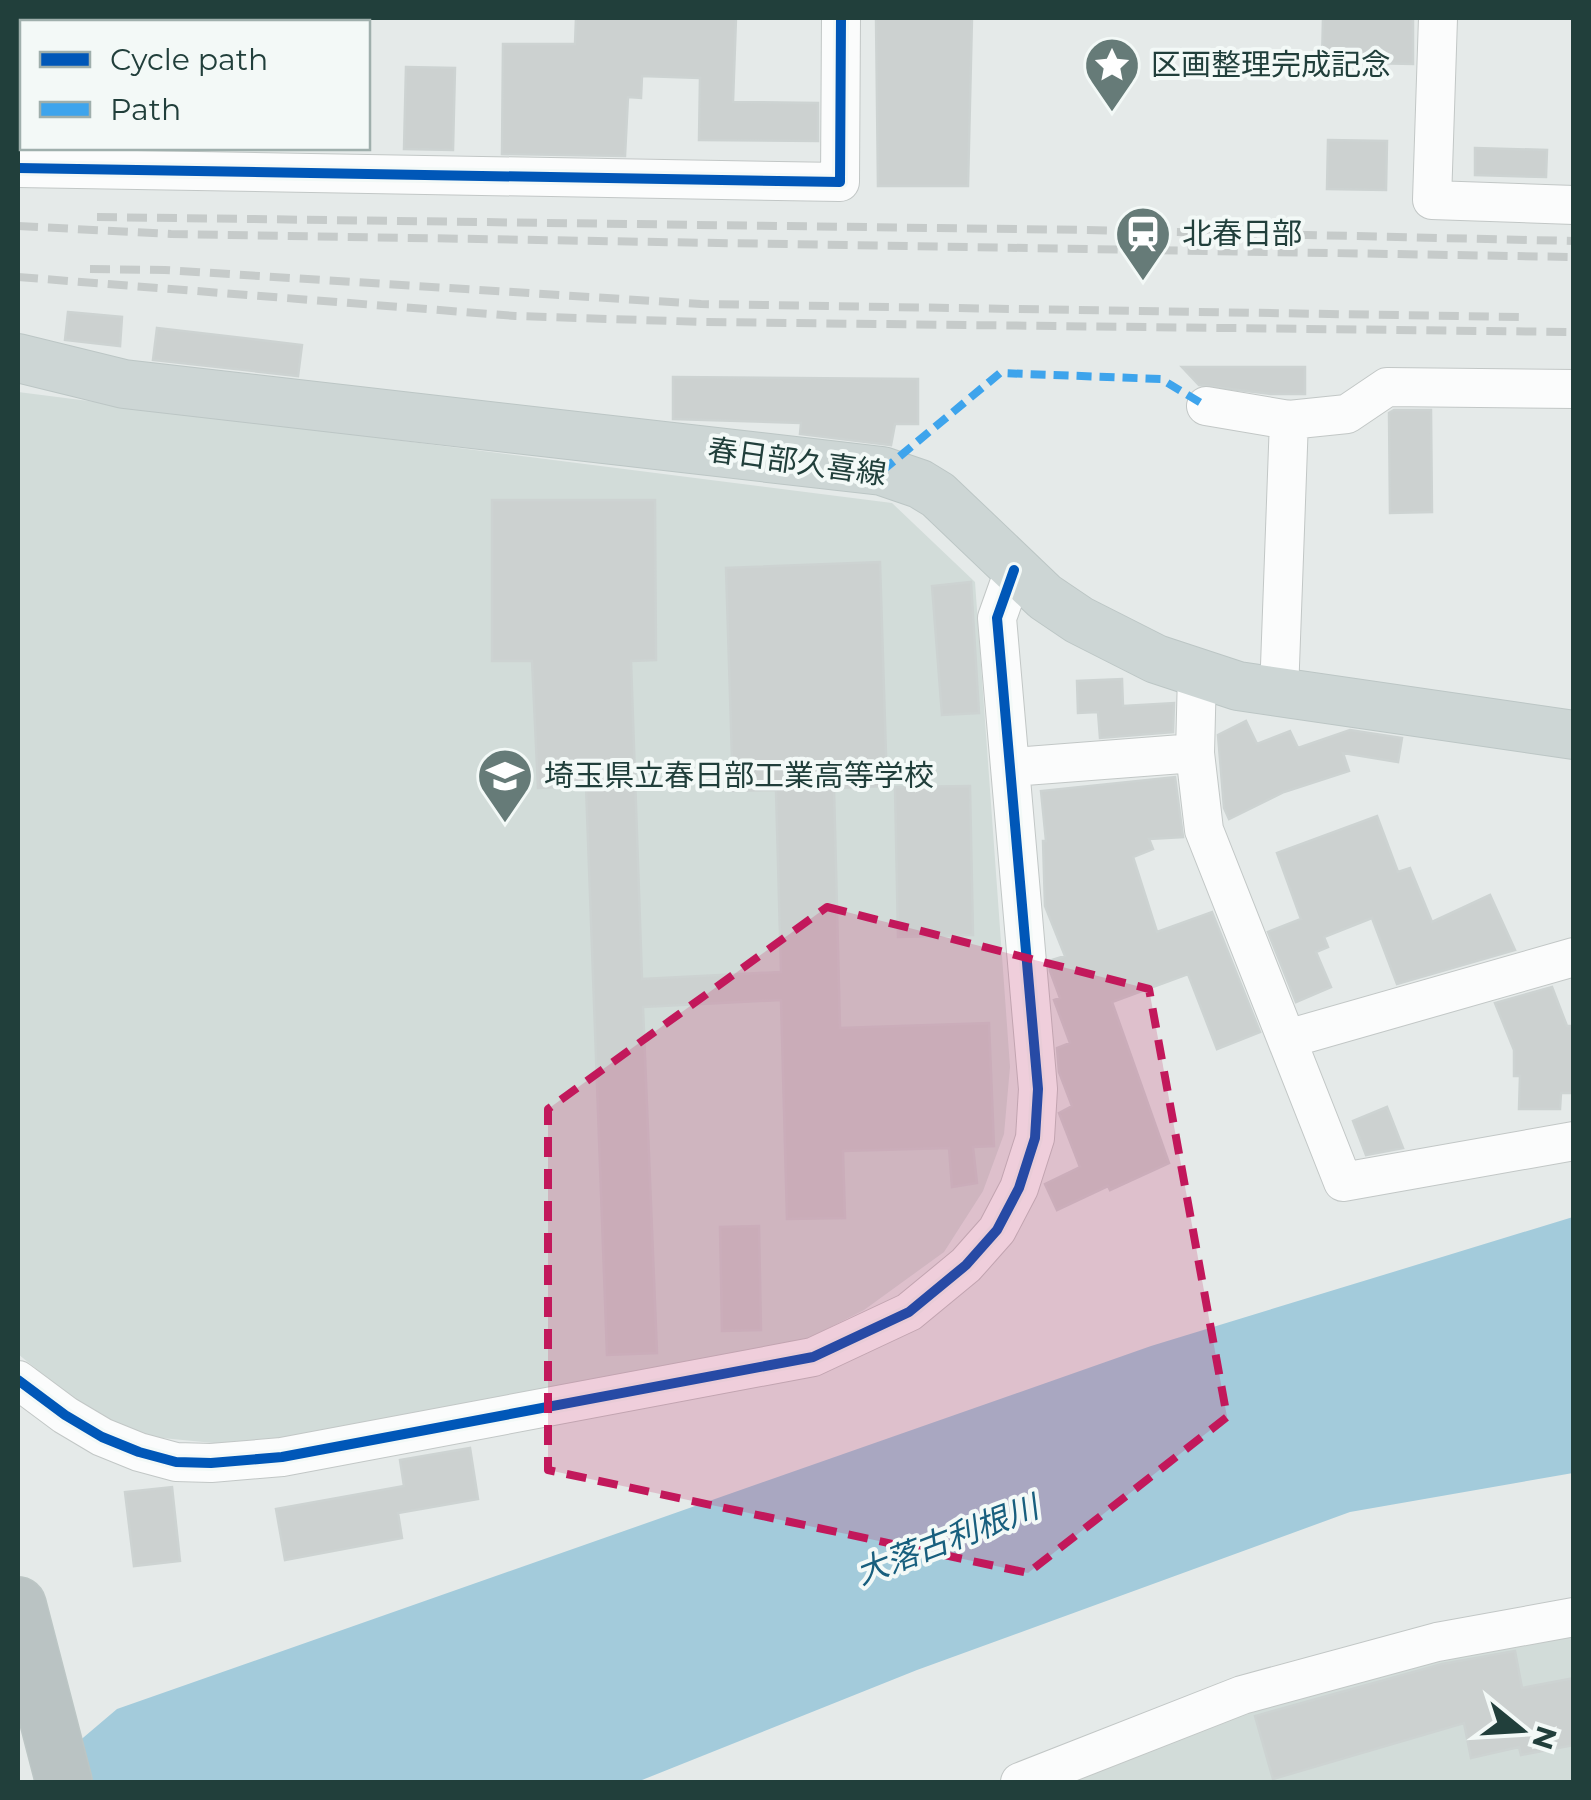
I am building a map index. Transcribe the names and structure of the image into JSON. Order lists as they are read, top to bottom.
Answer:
{
  "streets": {
    "main road": ["春日部久喜線"]
  },
  "water": ["大落古利根川"],
  "places": {
    "place": ["区画整理完成記念"],
    "station": ["北春日部"],
    "school or university": ["埼玉県立春日部工業高等学校"]
  },
  "legend": ["Cycle path", "Path"],
  "north": "right"
}
